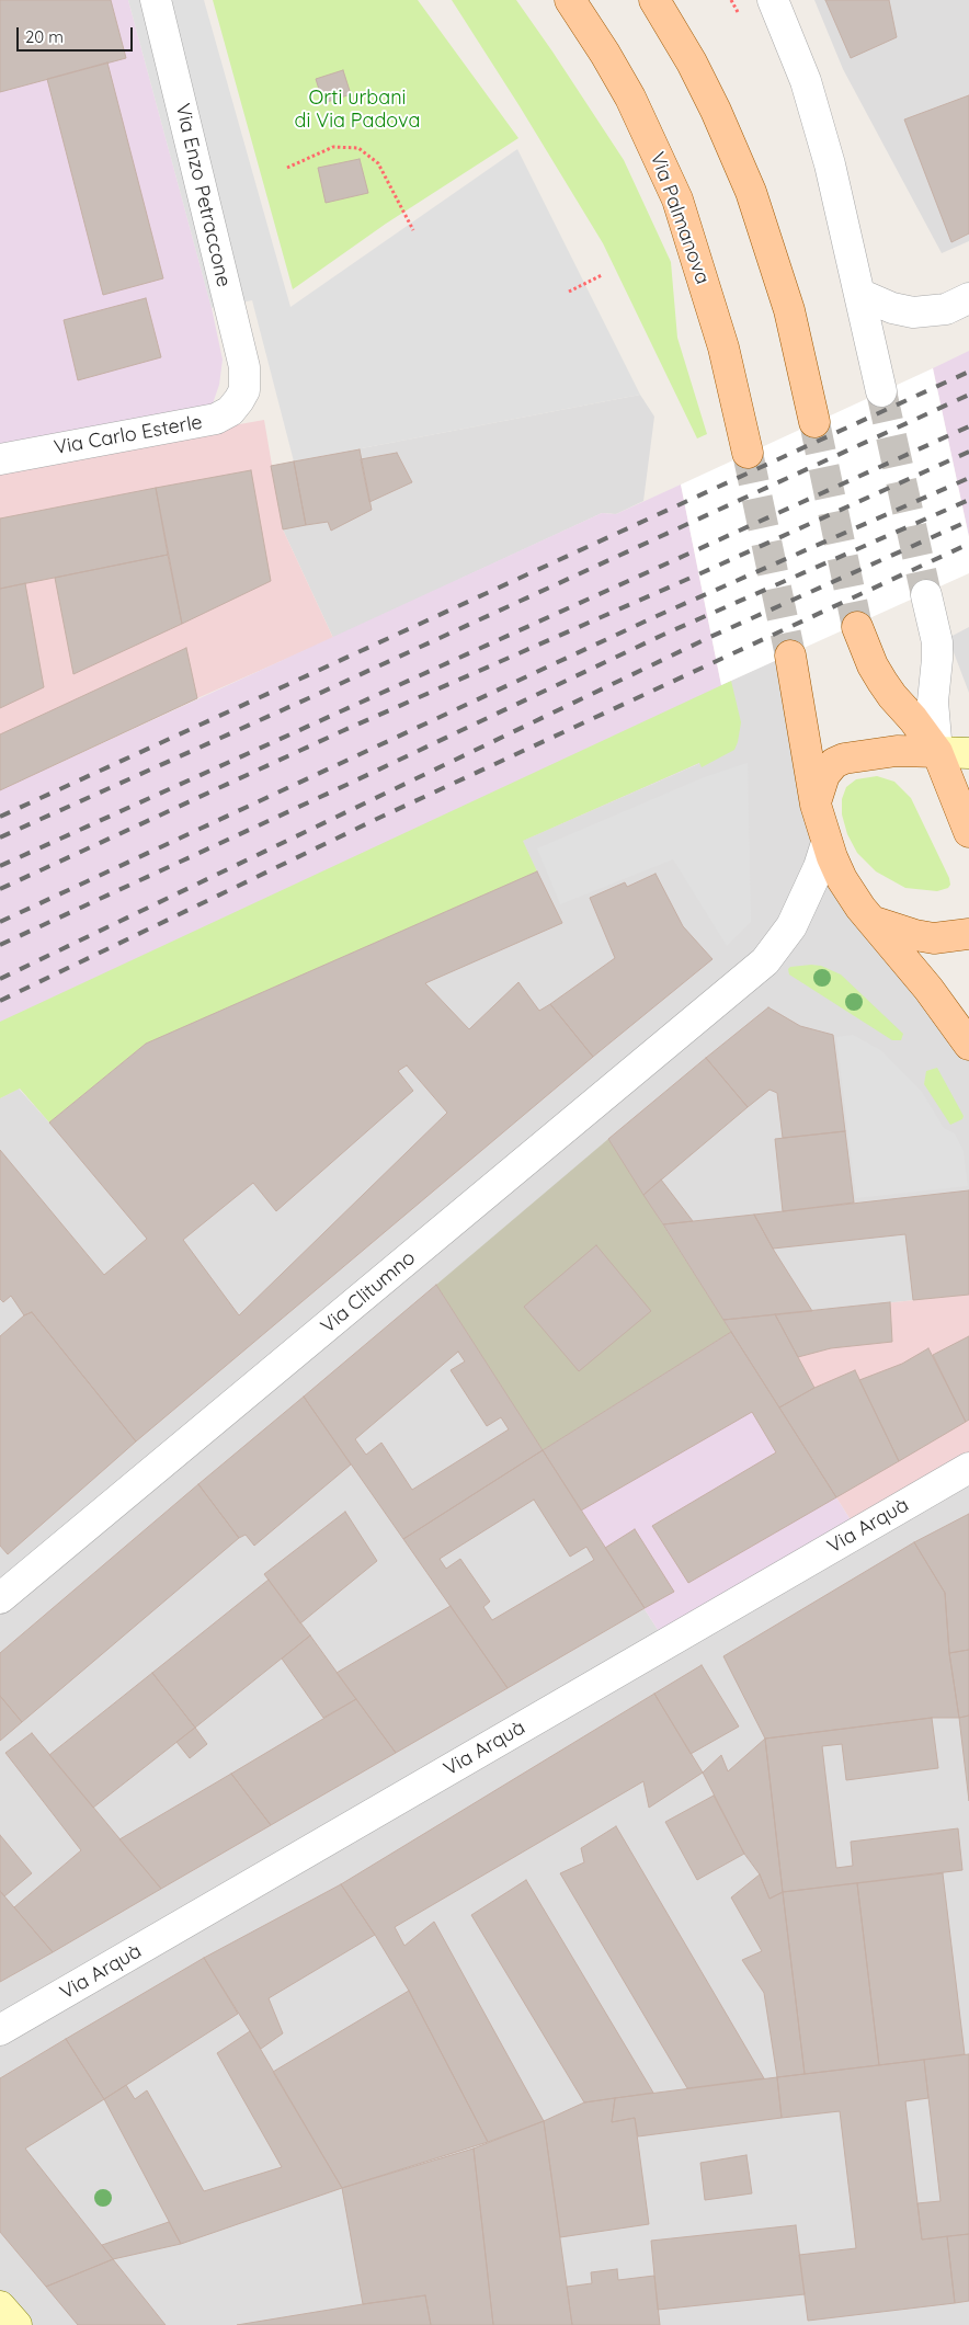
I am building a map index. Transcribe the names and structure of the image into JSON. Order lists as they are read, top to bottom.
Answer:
{
  "streets": {
    "main road": ["Via Palmanova"],
    "street": [
      "Via Enzo Petraccone",
      "Via Carlo Esterle",
      "Via Clitumno",
      "Via Arquà"
    ]
  },
  "crossings": [
    ["Via Enzo Petraccone", "Via Carlo Esterle"]
  ],
  "parks": ["Orti urbani di Via Padova"],
  "scale_bar": "20 m"
}
